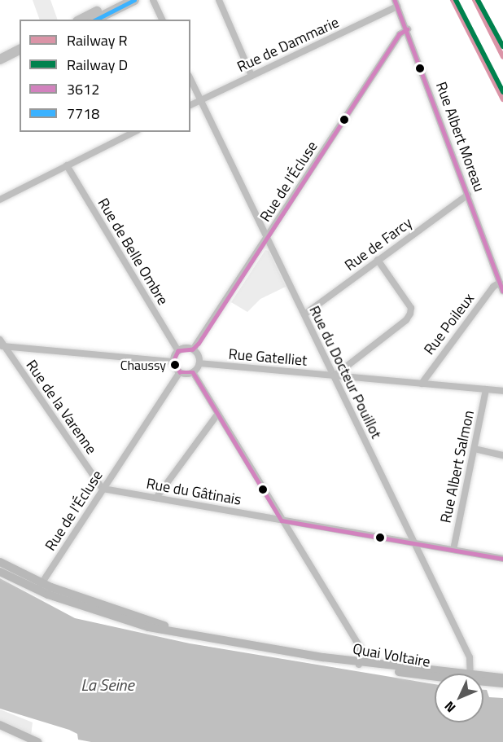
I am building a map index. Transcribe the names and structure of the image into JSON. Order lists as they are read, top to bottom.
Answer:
{
  "streets": {
    "street": [
      "Rue de Dammarie",
      "Rue Albert Moreau",
      "Rue de l'Écluse",
      "Rue de Farcy",
      "Rue de Belle Ombre",
      "Rue Poileux",
      "Rue Gatelliet",
      "Rue du Docteur Pouillot",
      "Rue de la Varenne",
      "Rue Albert Salmon",
      "Rue du Gâtinais",
      "Quai Voltaire"
    ]
  },
  "crossings": [
    ["Rue de Dammarie", "Rue Albert Moreau"],
    ["Rue de Dammarie", "Rue du Docteur Pouillot"],
    ["Rue Albert Moreau", "Rue de l'Écluse"],
    ["Rue Albert Moreau", "Rue de Farcy"],
    ["Rue Albert Moreau", "Rue Poileux"],
    ["Rue de l'Écluse", "Rue de Belle Ombre"],
    ["Rue de l'Écluse", "Rue Gatelliet"],
    ["Rue de l'Écluse", "Rue du Docteur Pouillot"],
    ["Rue de l'Écluse", "Rue de la Varenne"],
    ["Rue de l'Écluse", "Rue du Gâtinais"],
    ["Rue de l'Écluse", "Quai Voltaire"],
    ["Rue de Farcy", "Rue du Docteur Pouillot"],
    ["Rue de Belle Ombre", "Rue Gatelliet"],
    ["Rue Poileux", "Rue Gatelliet"],
    ["Rue Gatelliet", "Rue du Docteur Pouillot"],
    ["Rue Gatelliet", "Rue Albert Salmon"],
    ["Rue du Docteur Pouillot", "Rue du Gâtinais"],
    ["Rue de la Varenne", "Rue du Gâtinais"],
    ["Rue Albert Salmon", "Rue du Gâtinais"]
  ],
  "water": ["La Seine"],
  "places": ["Chaussy"],
  "lines": [
    "rail line R",
    "rail line D",
    "transit line 3612",
    "transit line 7718"
  ],
  "legend": [
    "Railway R",
    "Railway D",
    "3612",
    "7718"
  ],
  "north": "bottom left"
}
